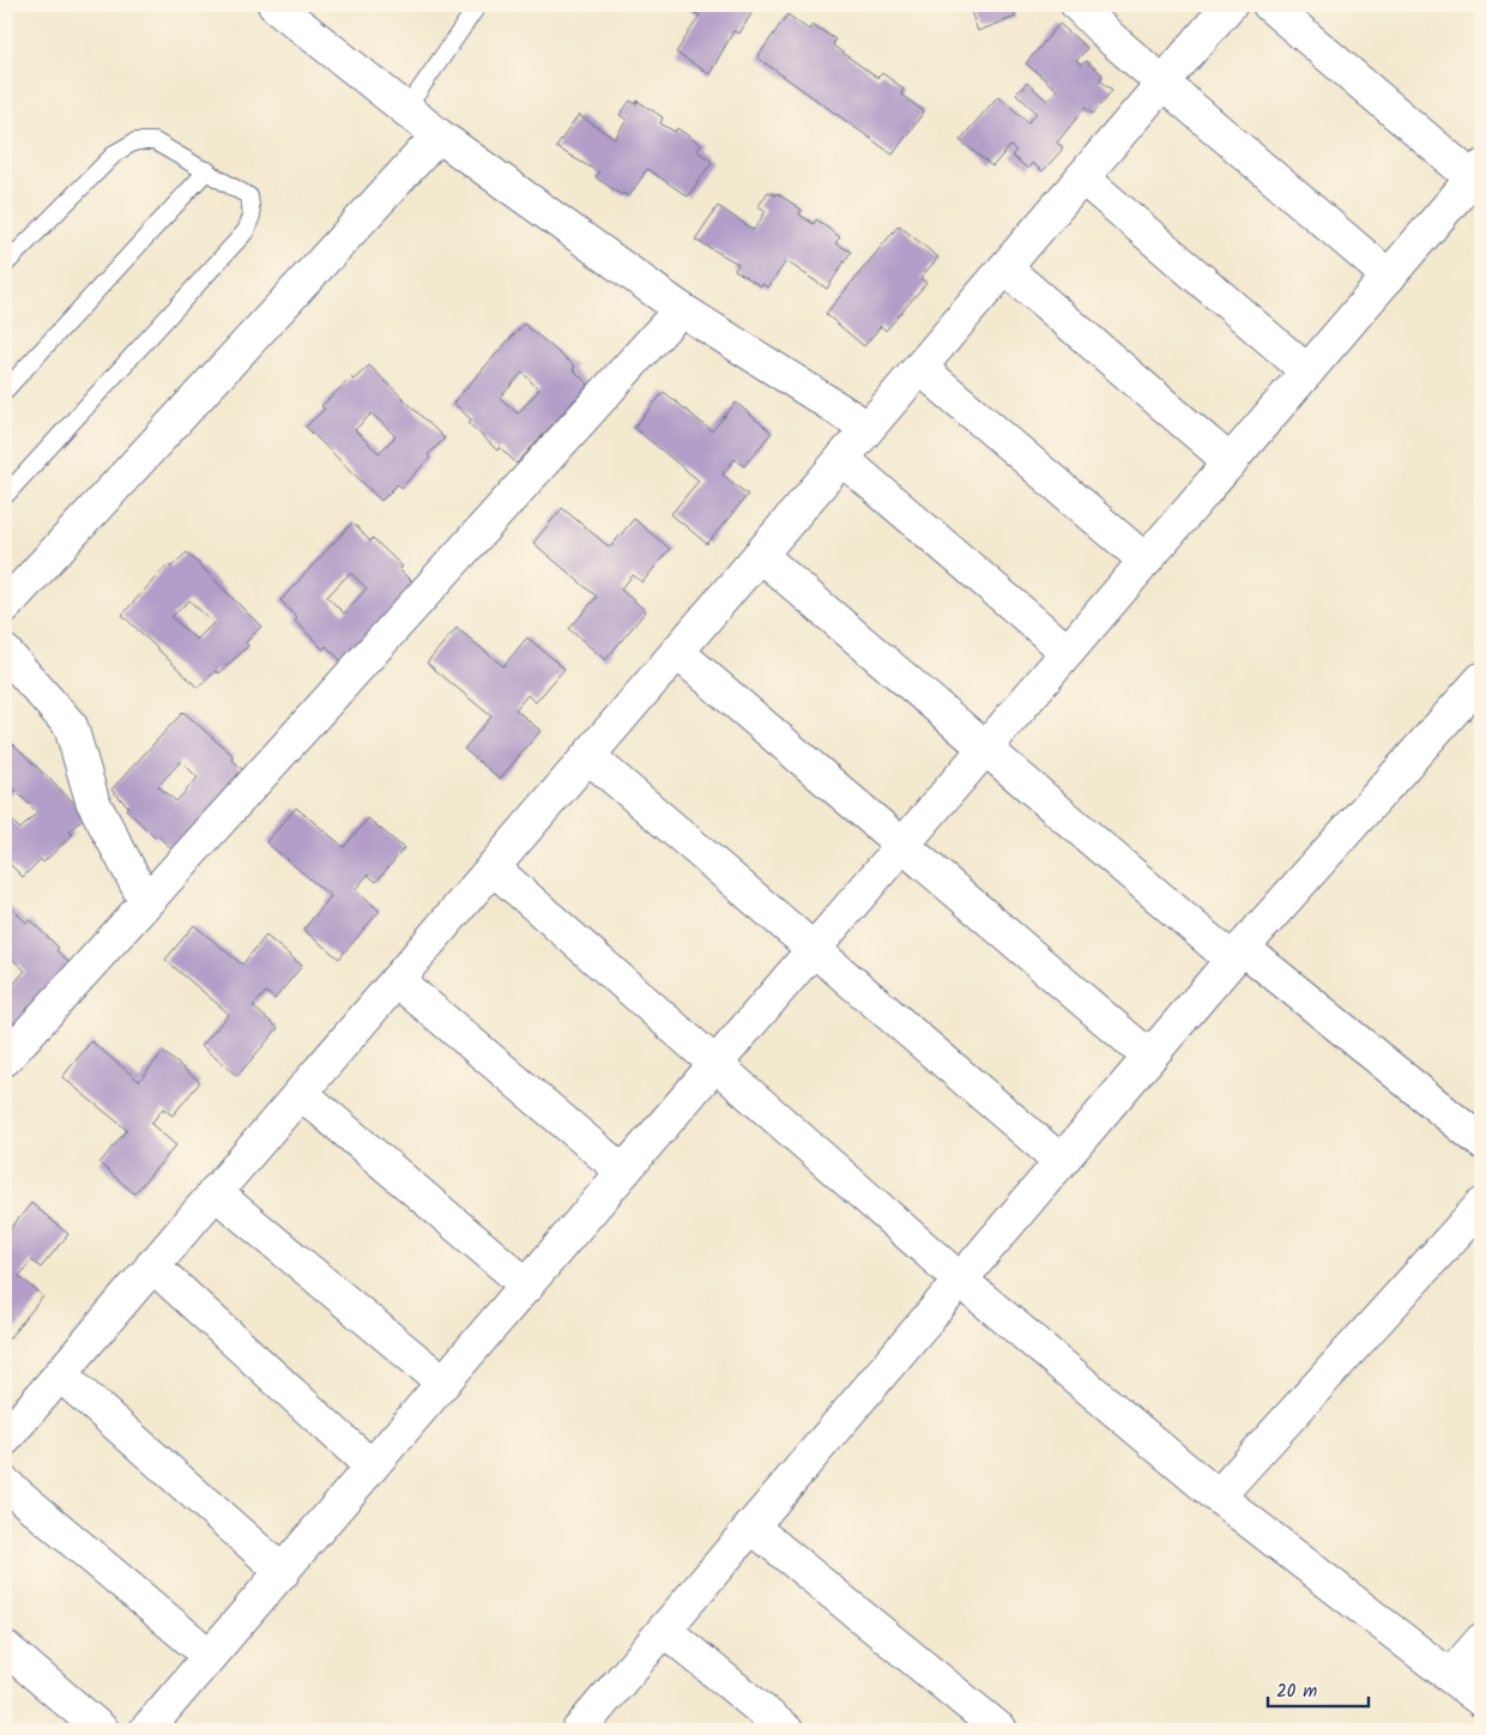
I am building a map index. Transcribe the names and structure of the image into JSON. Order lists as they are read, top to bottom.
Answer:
{
  "scale_bar": "20 m"
}
